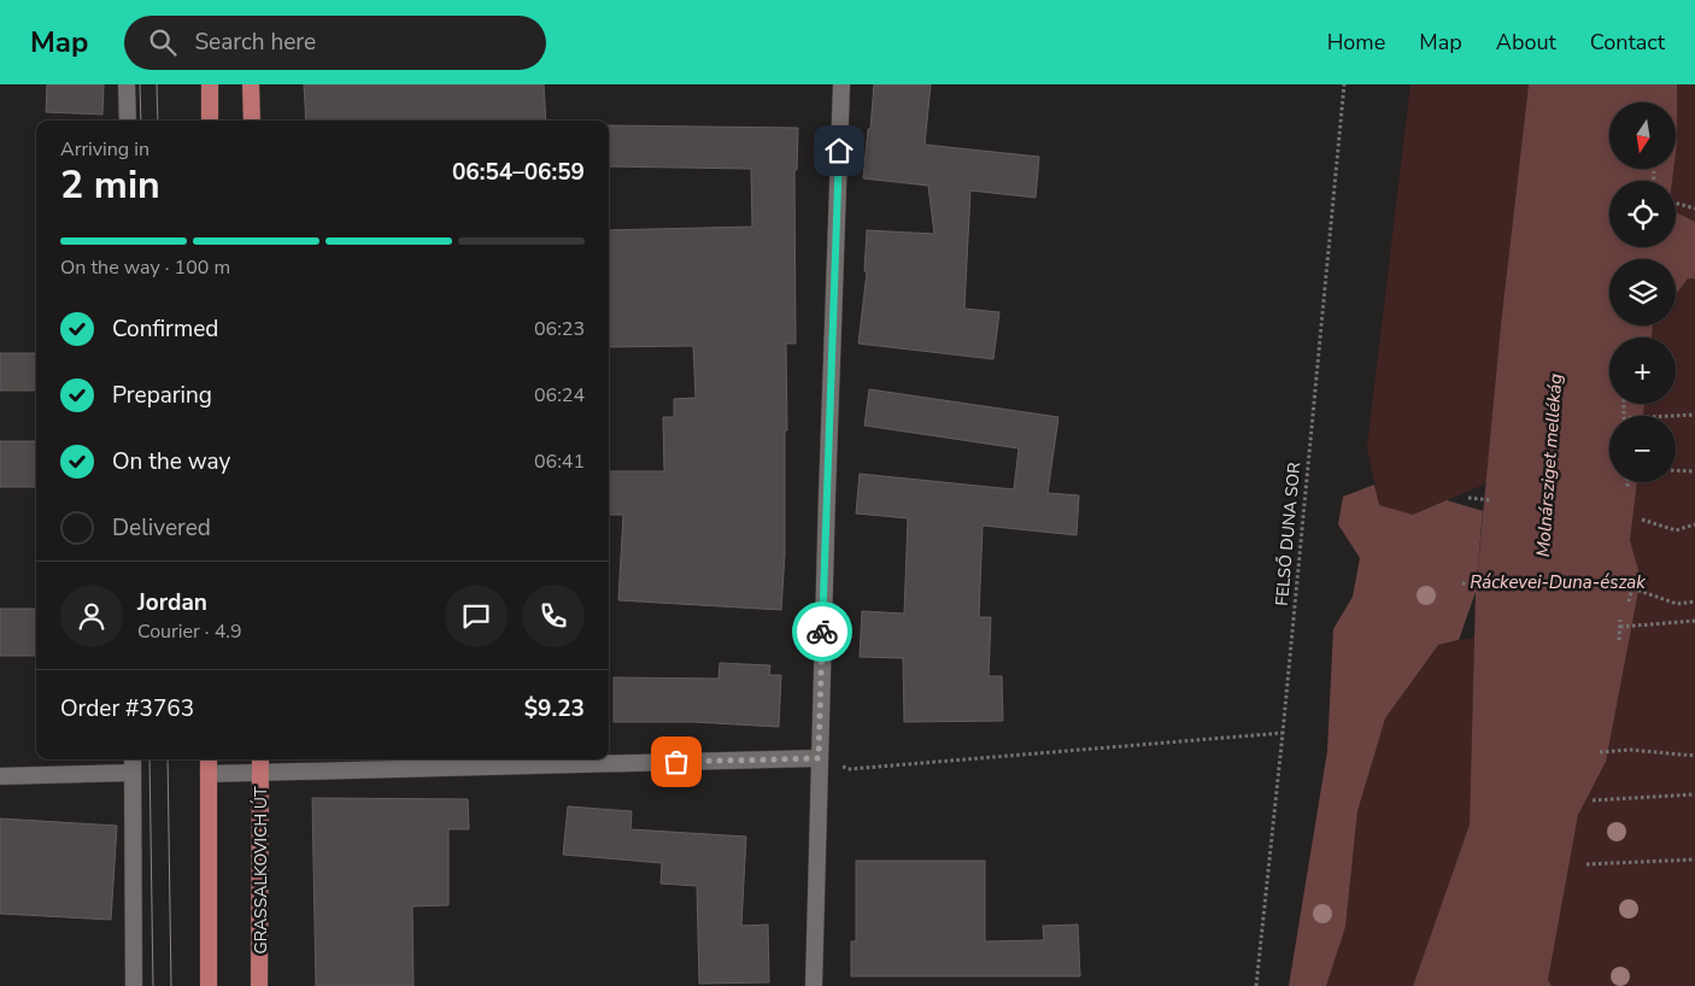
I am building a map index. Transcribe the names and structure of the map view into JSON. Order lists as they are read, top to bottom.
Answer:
{
  "streets": {
    "main road": ["GRASSALKOVICH ÚT"],
    "path": ["FELSŐ DUNA SOR"]
  },
  "water": ["Molnársziget mellékág", "Ráckevei-Duna-észak"],
  "north": "bottom",
  "page": {
    "header": "Map",
    "search": "Search here",
    "nav": [
      "Home",
      "Map",
      "About",
      "Contact"
    ],
    "map_buttons": ["+", "−"],
    "heading": ["2 min", "Arriving in", "06:54–06:59"],
    "panel": [
      "Jordan",
      "Courier · 4.9",
      "Order #3763",
      "$9.23"
    ],
    "bar": "On the way · 100 m",
    "list": [
      ["Confirmed", "06:23"],
      ["Preparing", "06:24"],
      ["On the way", "06:41"],
      "Delivered"
    ]
  }
}
